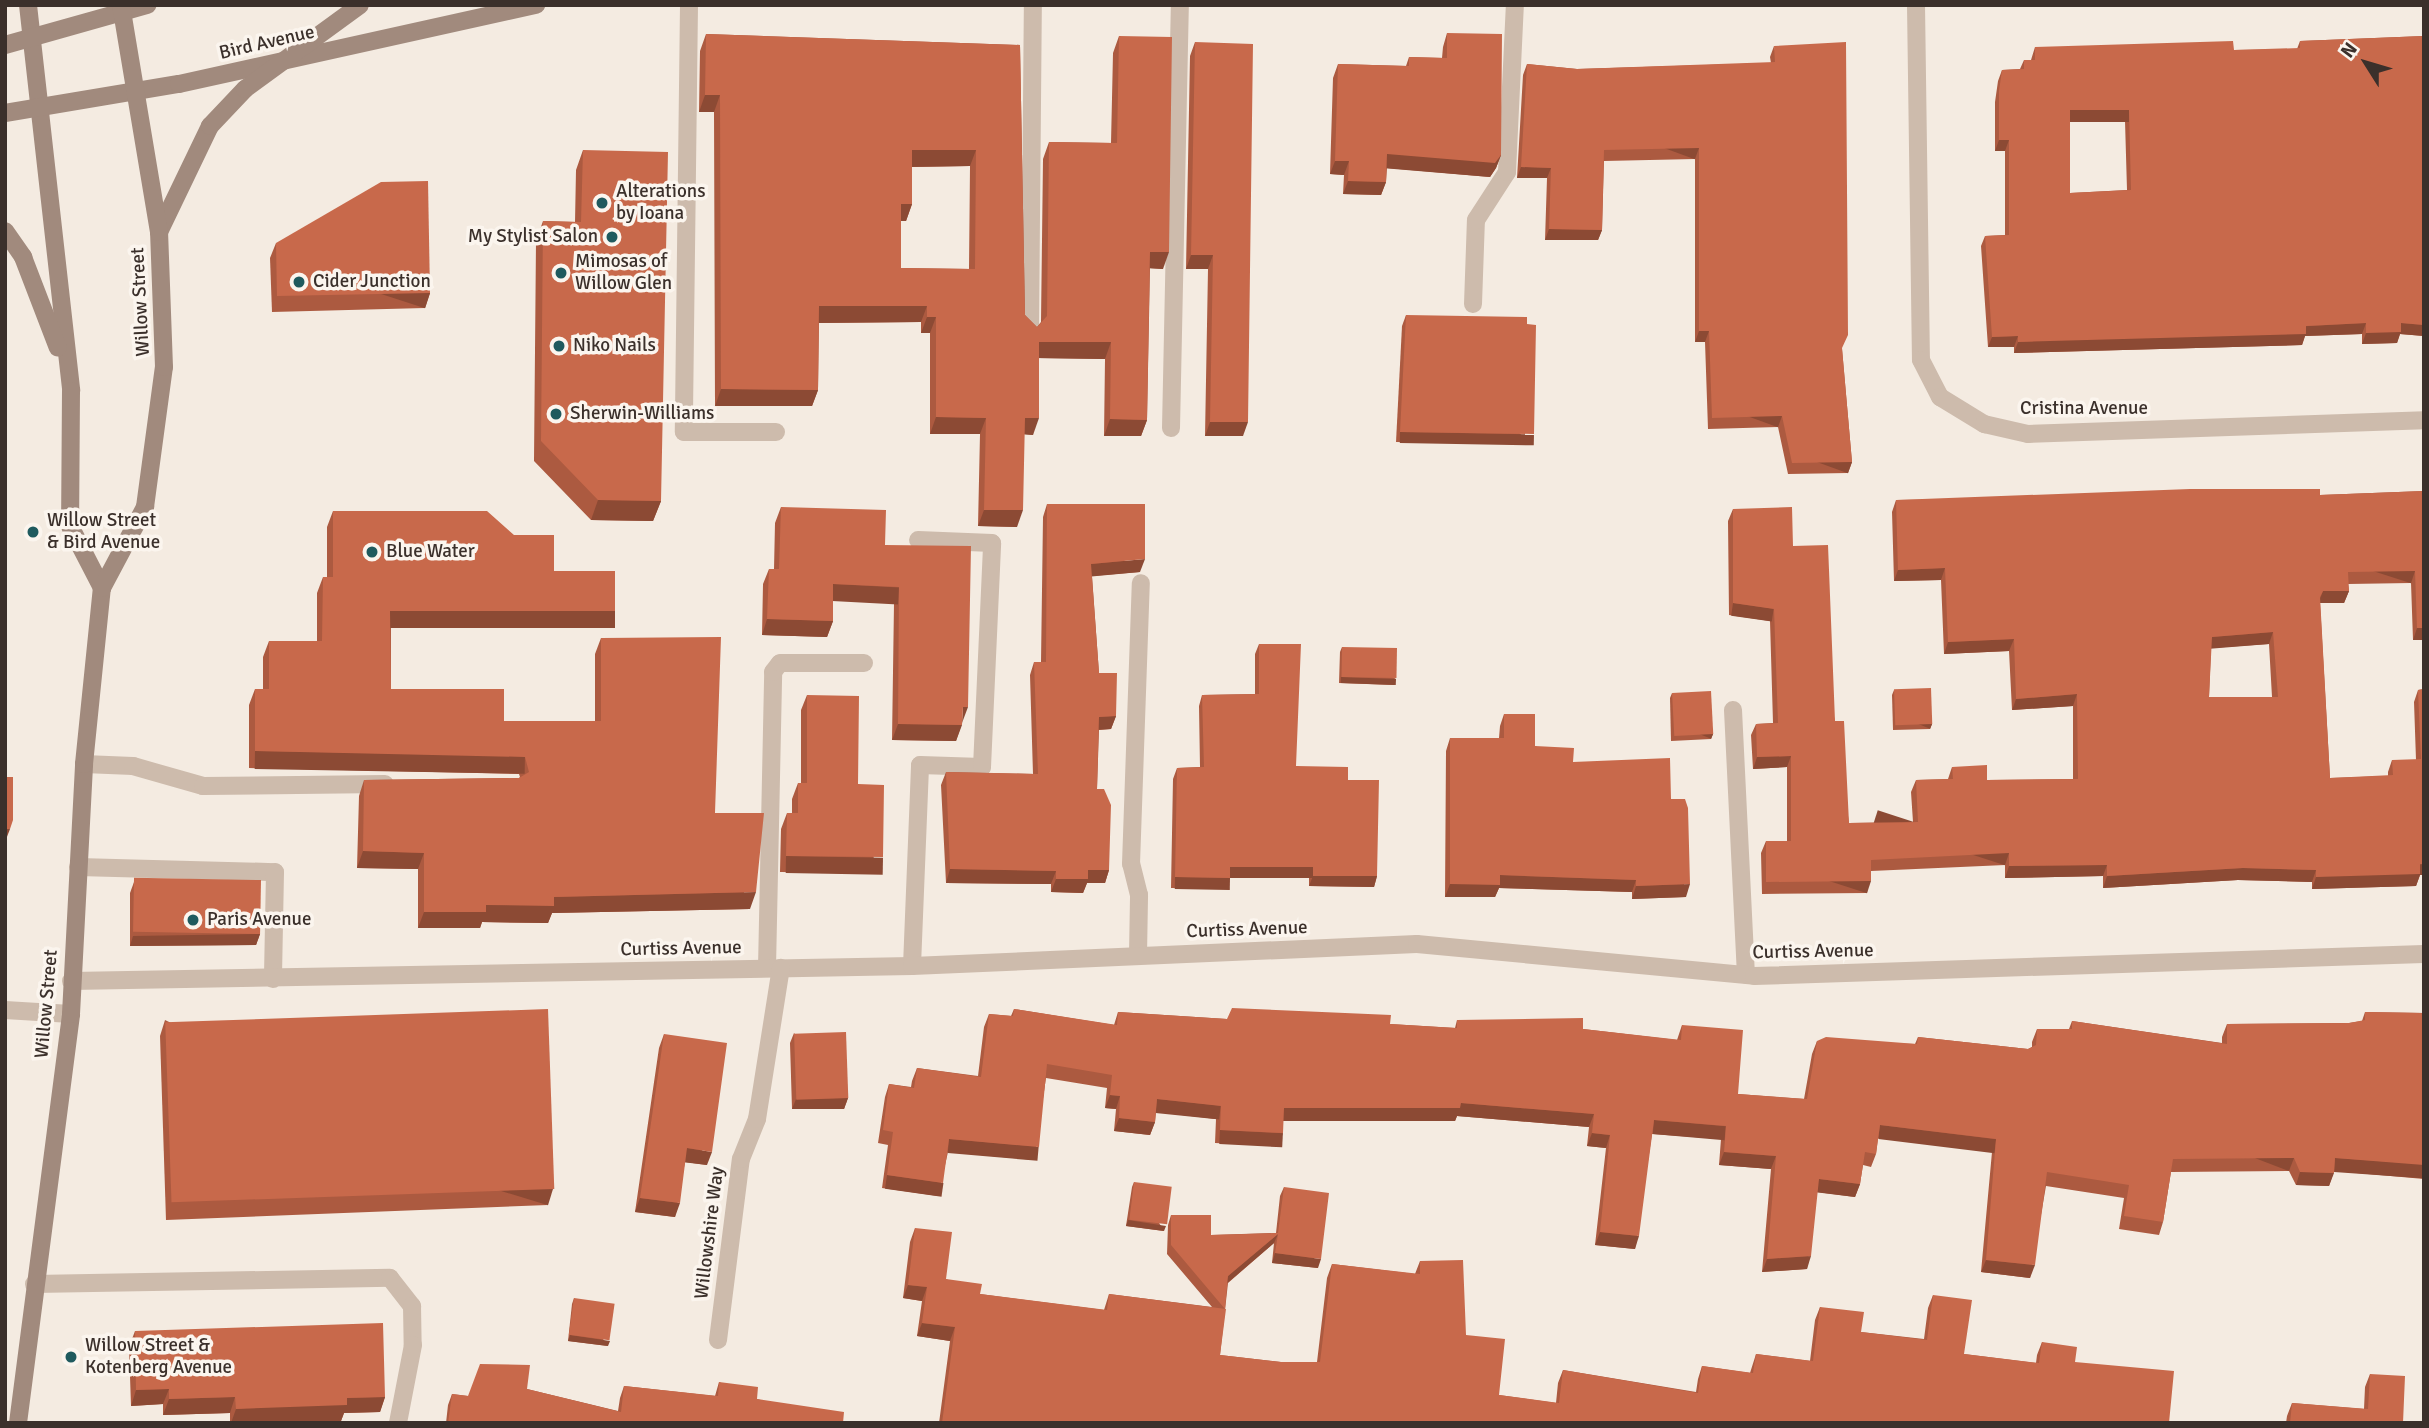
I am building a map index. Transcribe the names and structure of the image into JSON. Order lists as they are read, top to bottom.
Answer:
{
  "streets": {
    "main road": ["Bird Avenue", "Willow Street"],
    "street": ["Cristina Avenue", "Curtiss Avenue", "Willowshire Way"]
  },
  "crossings": [
    ["Bird Avenue", "Willow Street"],
    ["Willow Street", "Curtiss Avenue"],
    ["Curtiss Avenue", "Willowshire Way"]
  ],
  "places": [
    "Alterations by Ioana",
    "My Stylist Salon",
    "Mimosas of Willow Glen",
    "Cider Junction",
    "Niko Nails",
    "Sherwin-Williams",
    "Willow Street & Bird Avenue",
    "Blue Water",
    "Paris Avenue",
    "Willow Street & Kotenberg Avenue"
  ],
  "north": "top left"
}
